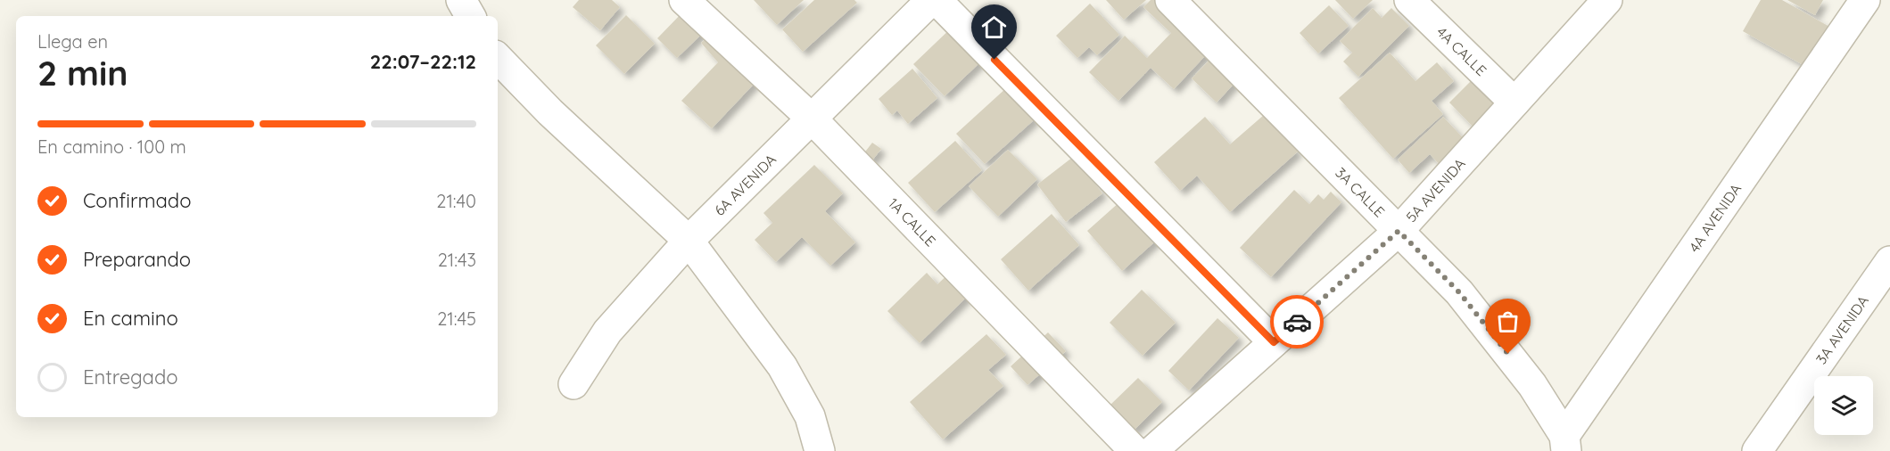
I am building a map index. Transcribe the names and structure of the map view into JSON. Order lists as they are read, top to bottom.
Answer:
{
  "streets": {
    "street": [
      "4A CALLE",
      "6A AVENIDA",
      "5A AVENIDA",
      "3A CALLE",
      "4A AVENIDA",
      "1A CALLE",
      "3A AVENIDA"
    ]
  },
  "crossings": [
    ["4A CALLE", "5A AVENIDA"],
    ["6A AVENIDA", "1A CALLE"],
    ["5A AVENIDA", "3A CALLE"],
    ["3A CALLE", "4A AVENIDA"]
  ],
  "page": {
    "heading": ["2 min", "Llega en", "22:07–22:12"],
    "bar": "En camino · 100 m",
    "list": [
      ["Confirmado", "21:40"],
      ["Preparando", "21:43"],
      ["En camino", "21:45"],
      "Entregado"
    ]
  }
}
